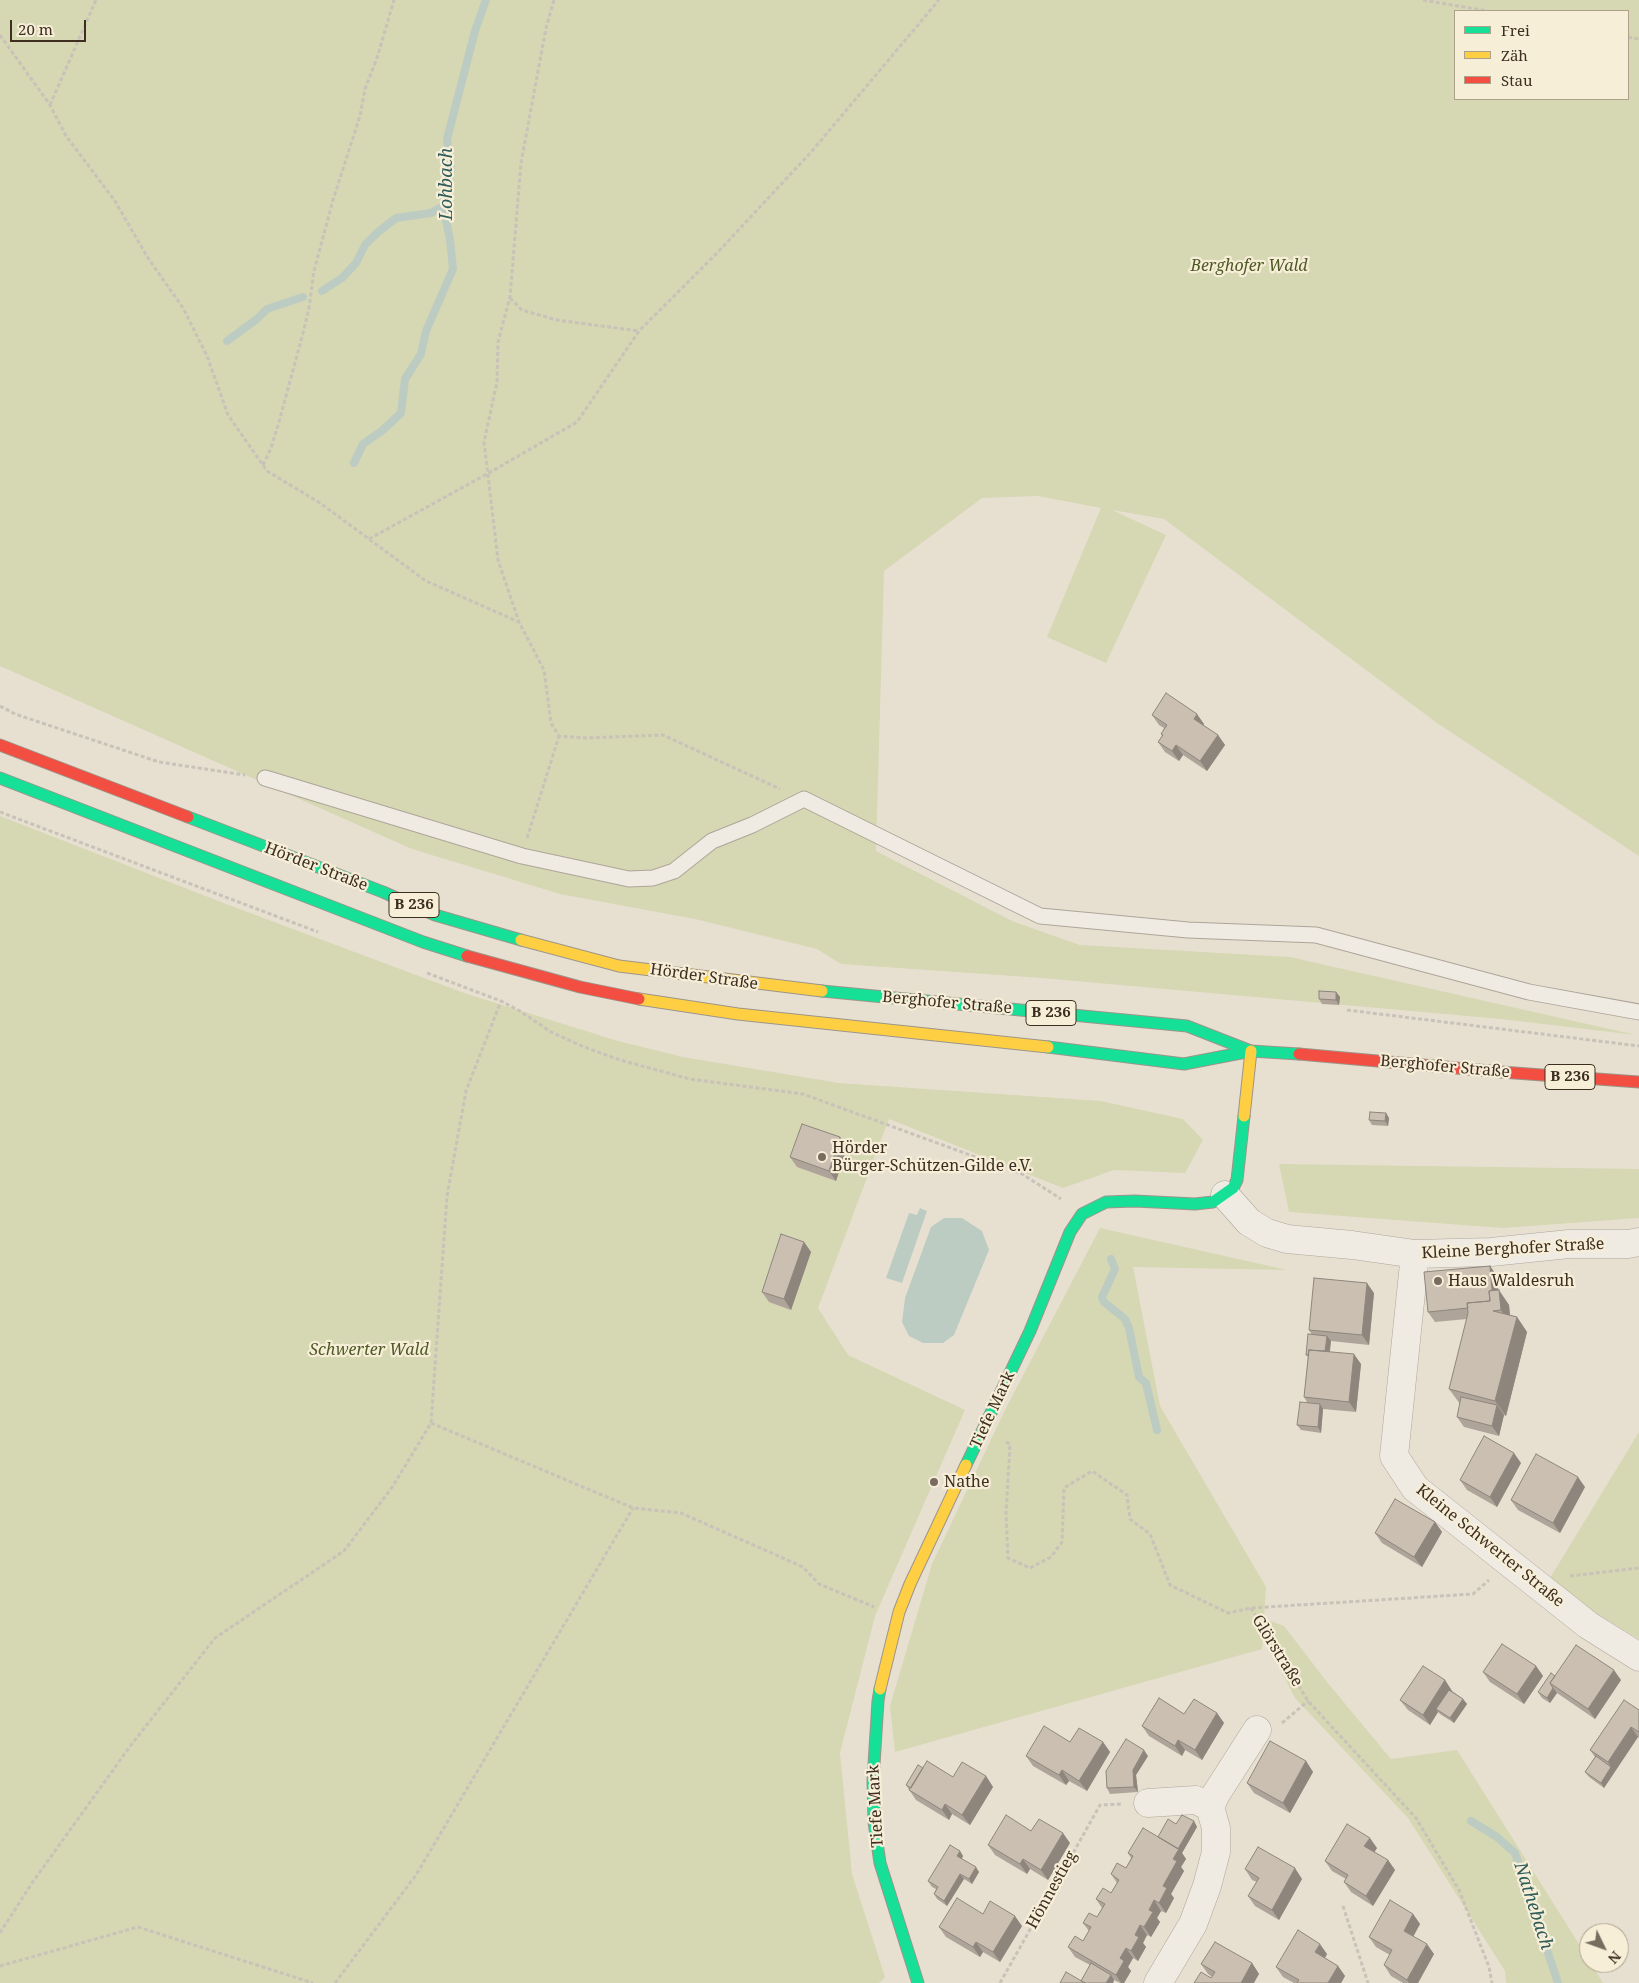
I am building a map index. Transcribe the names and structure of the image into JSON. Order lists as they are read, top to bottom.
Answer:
{
  "streets": {
    "main road": [
      "Hörder Straße",
      "B 236",
      "Berghofer Straße",
      "Tiefe Mark"
    ],
    "street": ["Kleine Berghofer Straße", "Kleine Schwerter Straße"],
    "path": ["Glörstraße", "Hönnestieg"]
  },
  "crossings": [
    ["Hörder Straße", "Berghofer Straße"],
    ["Kleine Berghofer Straße", "Kleine Schwerter Straße"],
    ["Tiefe Mark", "Glörstraße"]
  ],
  "water": ["Lohbach", "Nathebach"],
  "parks": ["Berghofer Wald", "Schwerter Wald"],
  "places": ["Hörder Bürger-Schützen-Gilde e.V.", "Haus Waldesruh", "Nathe"],
  "legend": ["Frei", "Zäh", "Stau"],
  "scale_bar": "20 m",
  "north": "bottom right"
}
